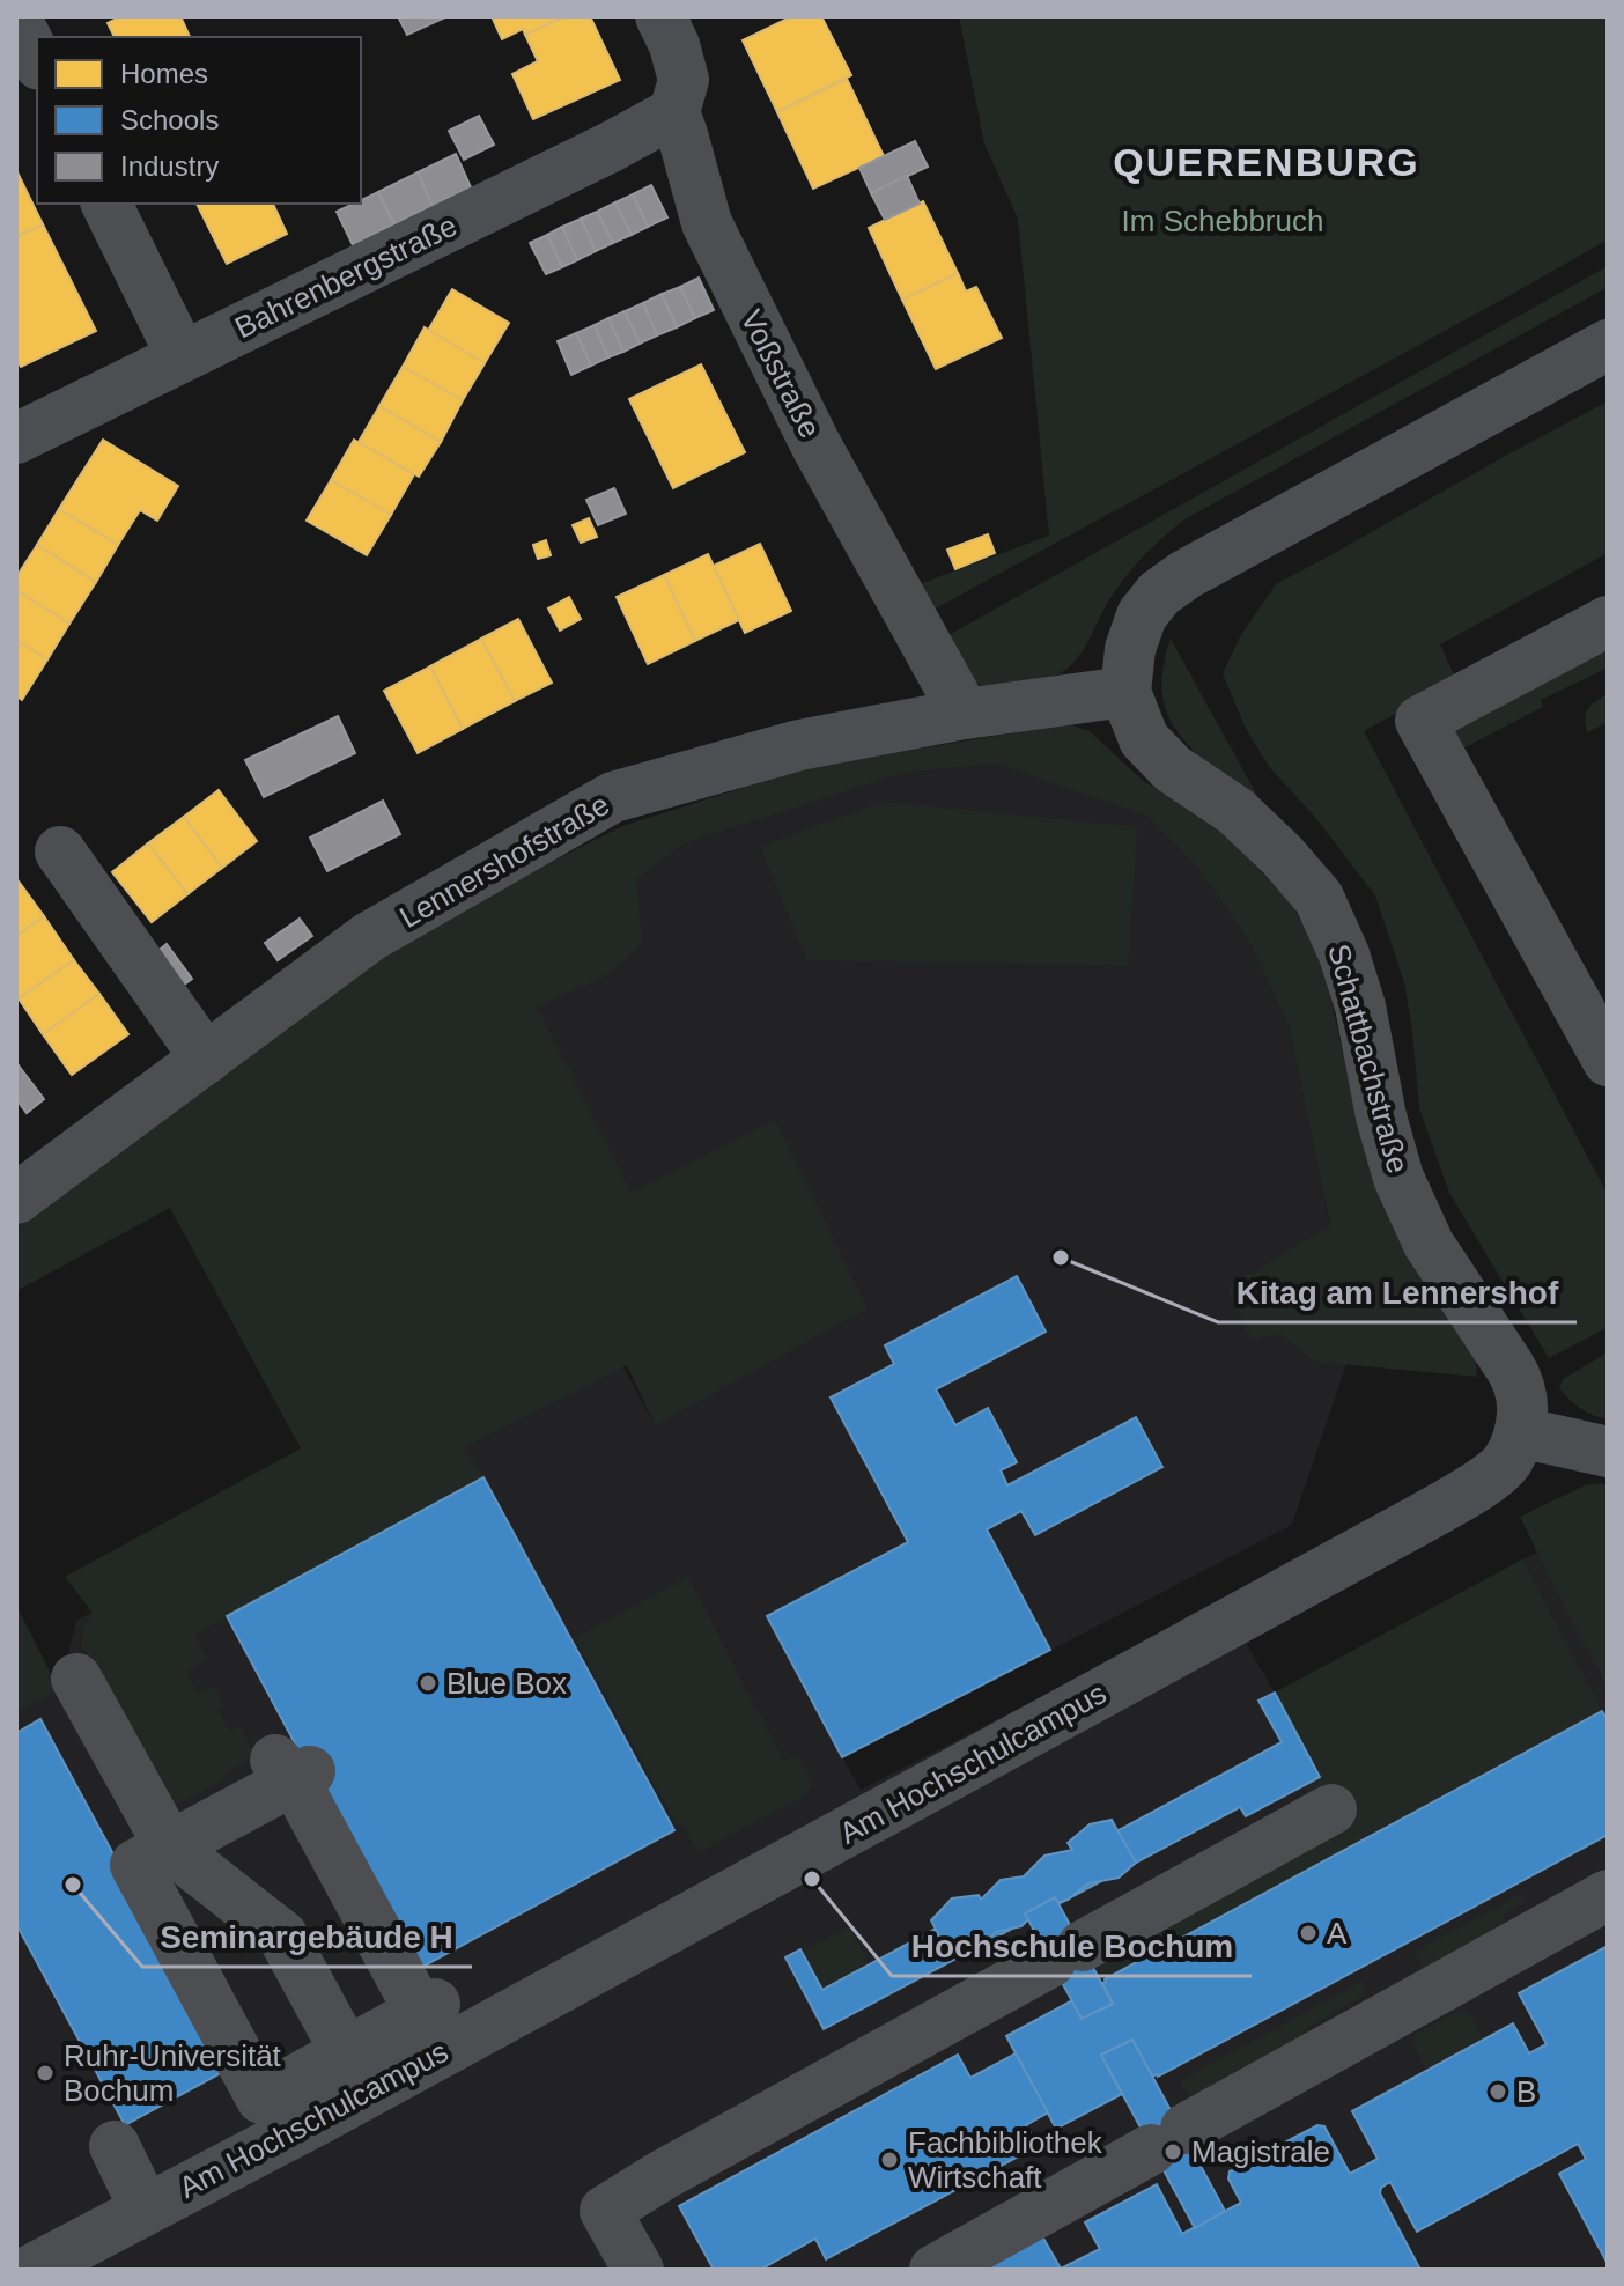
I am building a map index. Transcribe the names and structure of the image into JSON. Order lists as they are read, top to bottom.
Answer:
{
  "streets": {
    "street": [
      "Bahrenbergstraße",
      "Voßstraße",
      "Lennershofstraße",
      "Schattbachstraße",
      "Am Hochschulcampus"
    ]
  },
  "crossings": [
    ["Bahrenbergstraße", "Voßstraße"],
    ["Voßstraße", "Lennershofstraße"],
    ["Lennershofstraße", "Schattbachstraße"],
    ["Schattbachstraße", "Am Hochschulcampus"]
  ],
  "districts": ["QUERENBURG"],
  "parks": ["Im Schebbruch"],
  "places": [
    "Kitag am Lennershof",
    "Blue Box",
    "Hochschule Bochum",
    "Seminargebäude H",
    "A",
    "Ruhr-Universität Bochum",
    "B",
    "Magistrale",
    "Fachbibliothek Wirtschaft"
  ],
  "legend": ["Homes", "Schools", "Industry"]
}
